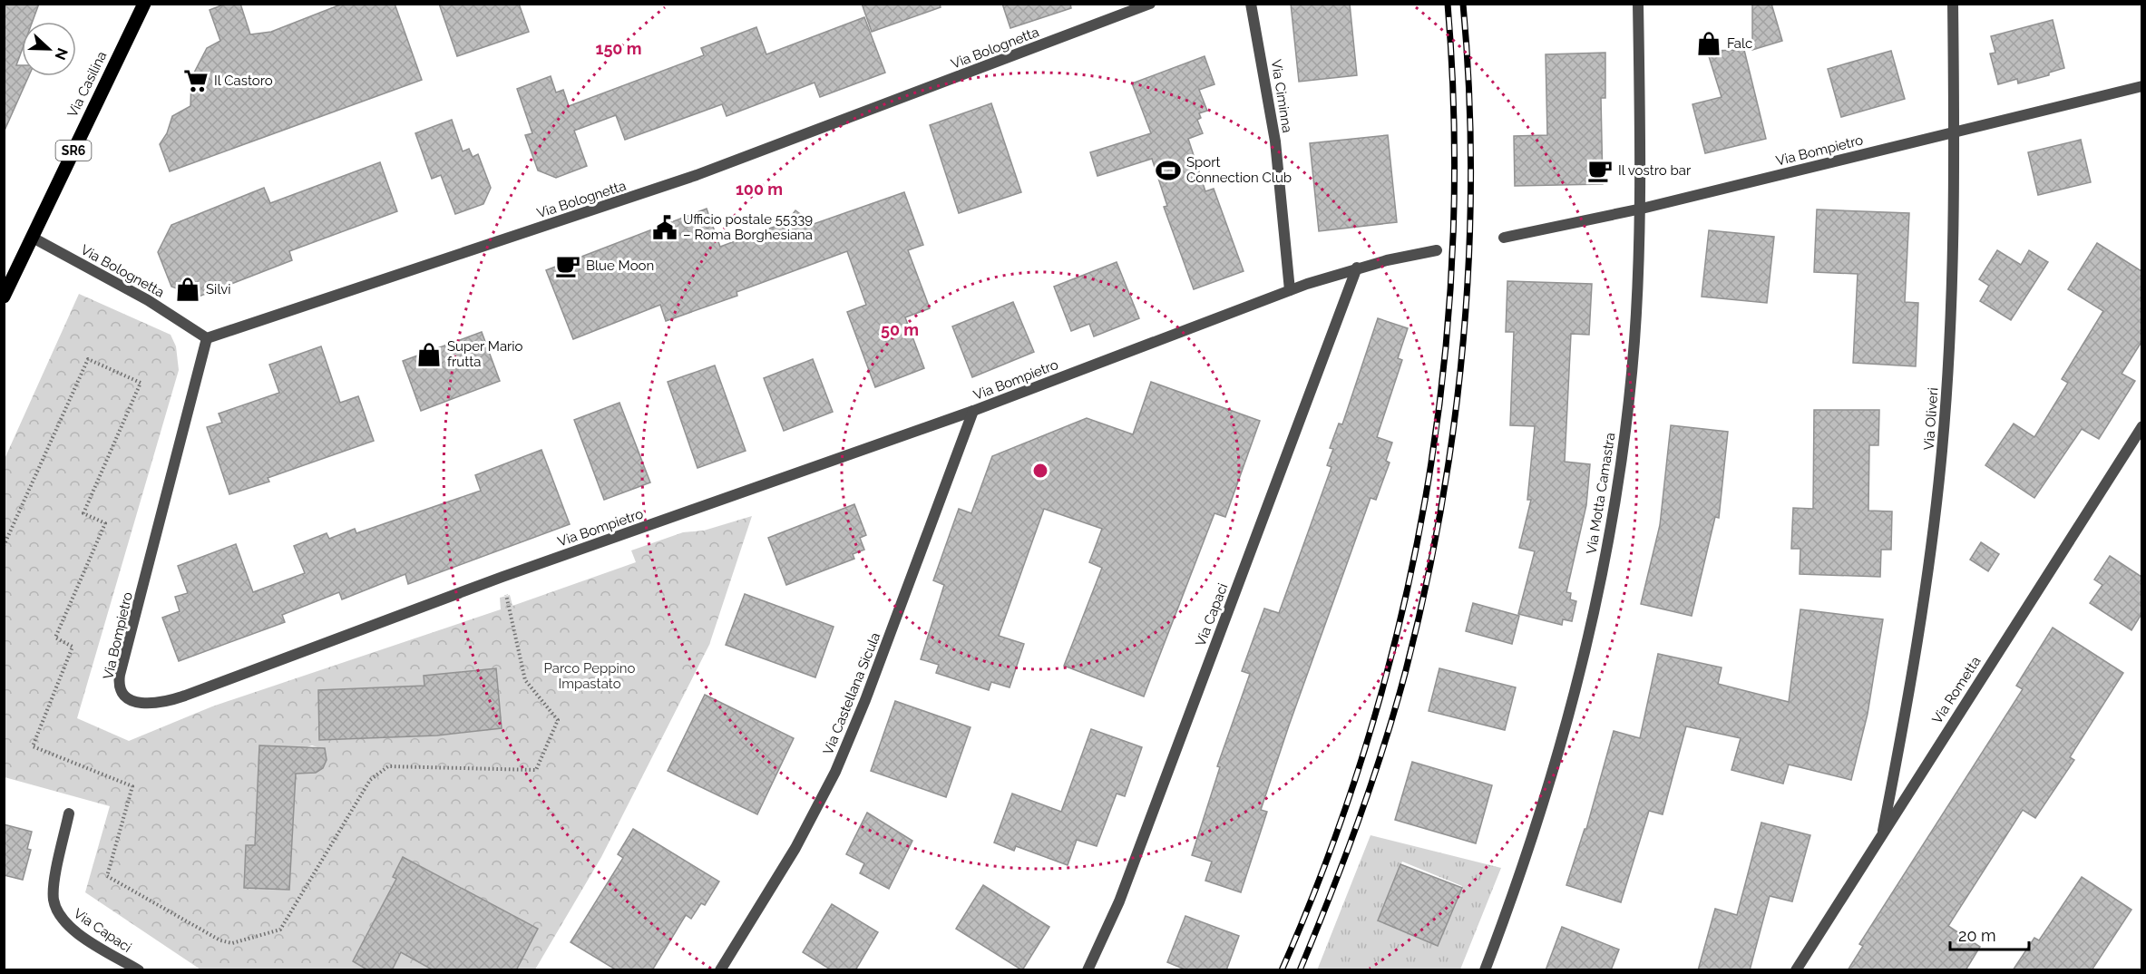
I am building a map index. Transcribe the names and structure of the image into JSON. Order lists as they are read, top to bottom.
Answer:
{
  "streets": {
    "main road": ["Via Casilina", "SR6"],
    "street": [
      "Via Bolognetta",
      "Via Ciminna",
      "Via Bompietro",
      "Via Oliveri",
      "Via Motta Camastra",
      "Via Capaci",
      "Via Rometta",
      "Via Castellana Sicula"
    ]
  },
  "crossings": [
    ["Via Bolognetta", "Via Casilina"],
    ["Via Bolognetta", "Via Bompietro"],
    ["Via Ciminna", "Via Bompietro"],
    ["Via Bompietro", "Via Oliveri"],
    ["Via Bompietro", "Via Motta Camastra"],
    ["Via Bompietro", "Via Capaci"],
    ["Via Bompietro", "Via Castellana Sicula"],
    ["Via Oliveri", "Via Rometta"]
  ],
  "parks": ["Parco Peppino Impastato"],
  "places": {
    "shop": ["Falc", "Silvi", "Super Mario frutta"],
    "supermarket": ["Il Castoro"],
    "sports": ["Sport Connection Club"],
    "cafe": ["Il vostro bar", "Blue Moon"],
    "public building": ["Ufficio postale 55339 – Roma Borghesiana"]
  },
  "scale_bar": "20 m",
  "north": "right",
  "rings": ["150 m", "100 m", "50 m"]
}
